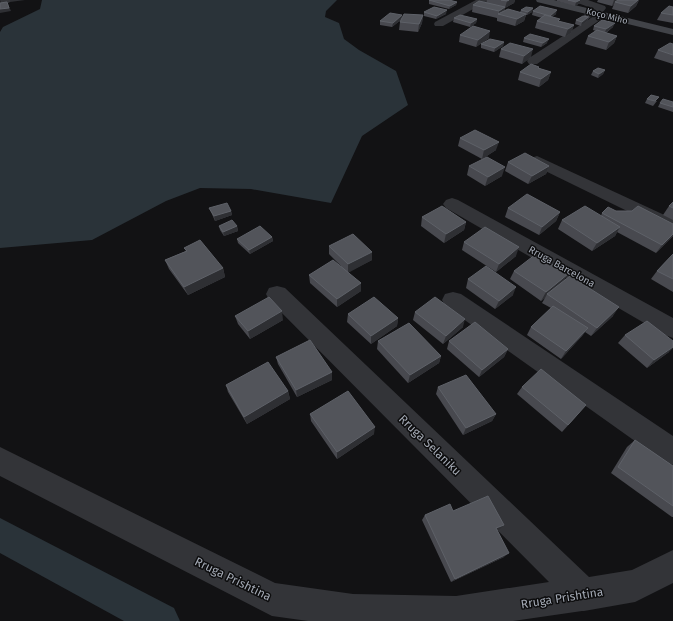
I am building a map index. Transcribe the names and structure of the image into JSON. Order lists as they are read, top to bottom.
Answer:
{
  "streets": {
    "street": [
      "Koço Miho",
      "Rruga Barcelona",
      "Rruga Selaniku",
      "Rruga Prishtina"
    ]
  },
  "crossings": [
    ["Rruga Selaniku", "Rruga Prishtina"]
  ]
}
